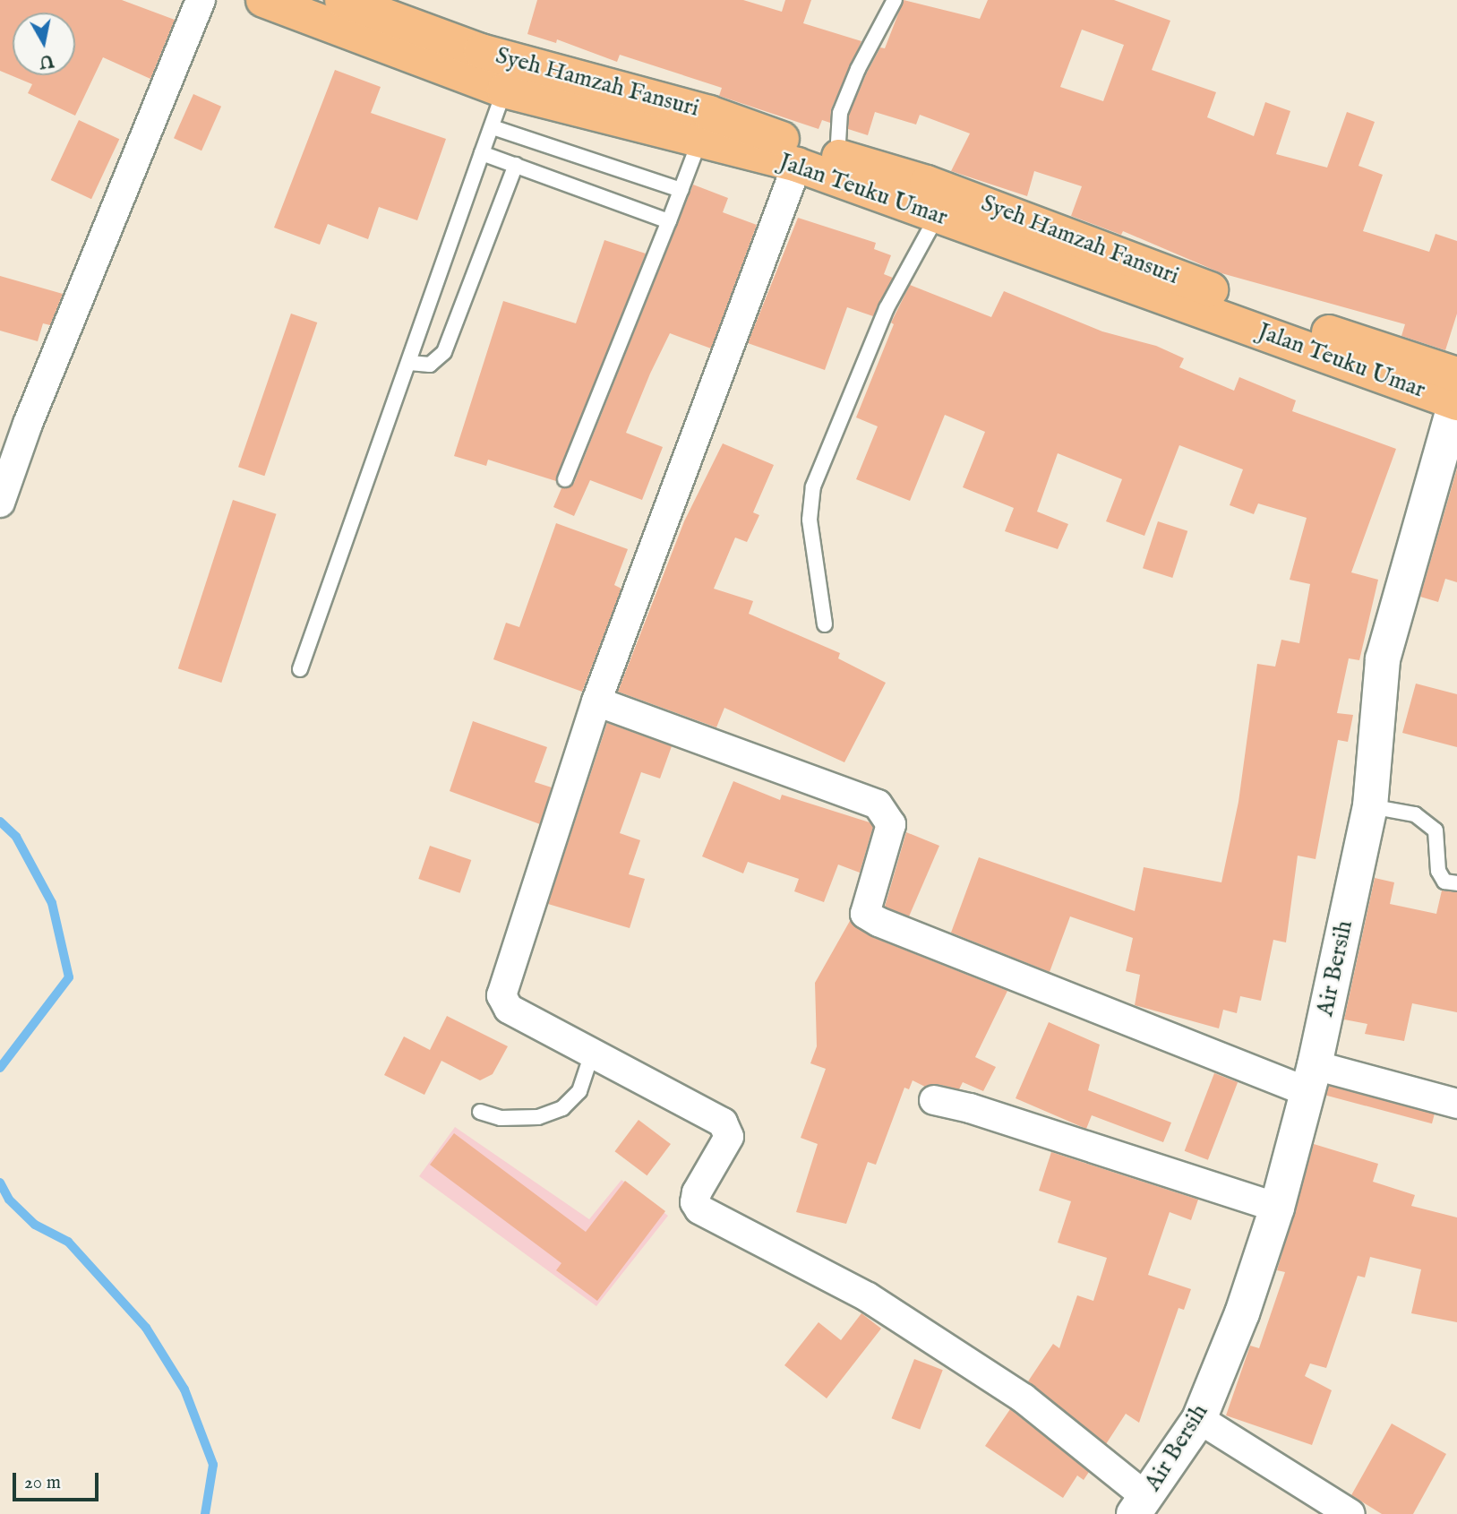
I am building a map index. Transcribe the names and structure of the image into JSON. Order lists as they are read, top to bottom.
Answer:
{
  "streets": {
    "highway": ["Syeh Hamzah Fansuri", "Jalan Teuku Umar"],
    "street": ["Air Bersih"]
  },
  "crossings": [
    ["Syeh Hamzah Fansuri", "Jalan Teuku Umar"],
    ["Syeh Hamzah Fansuri", "Air Bersih"],
    ["Jalan Teuku Umar", "Air Bersih"]
  ],
  "scale_bar": "20 m",
  "north": "bottom"
}
